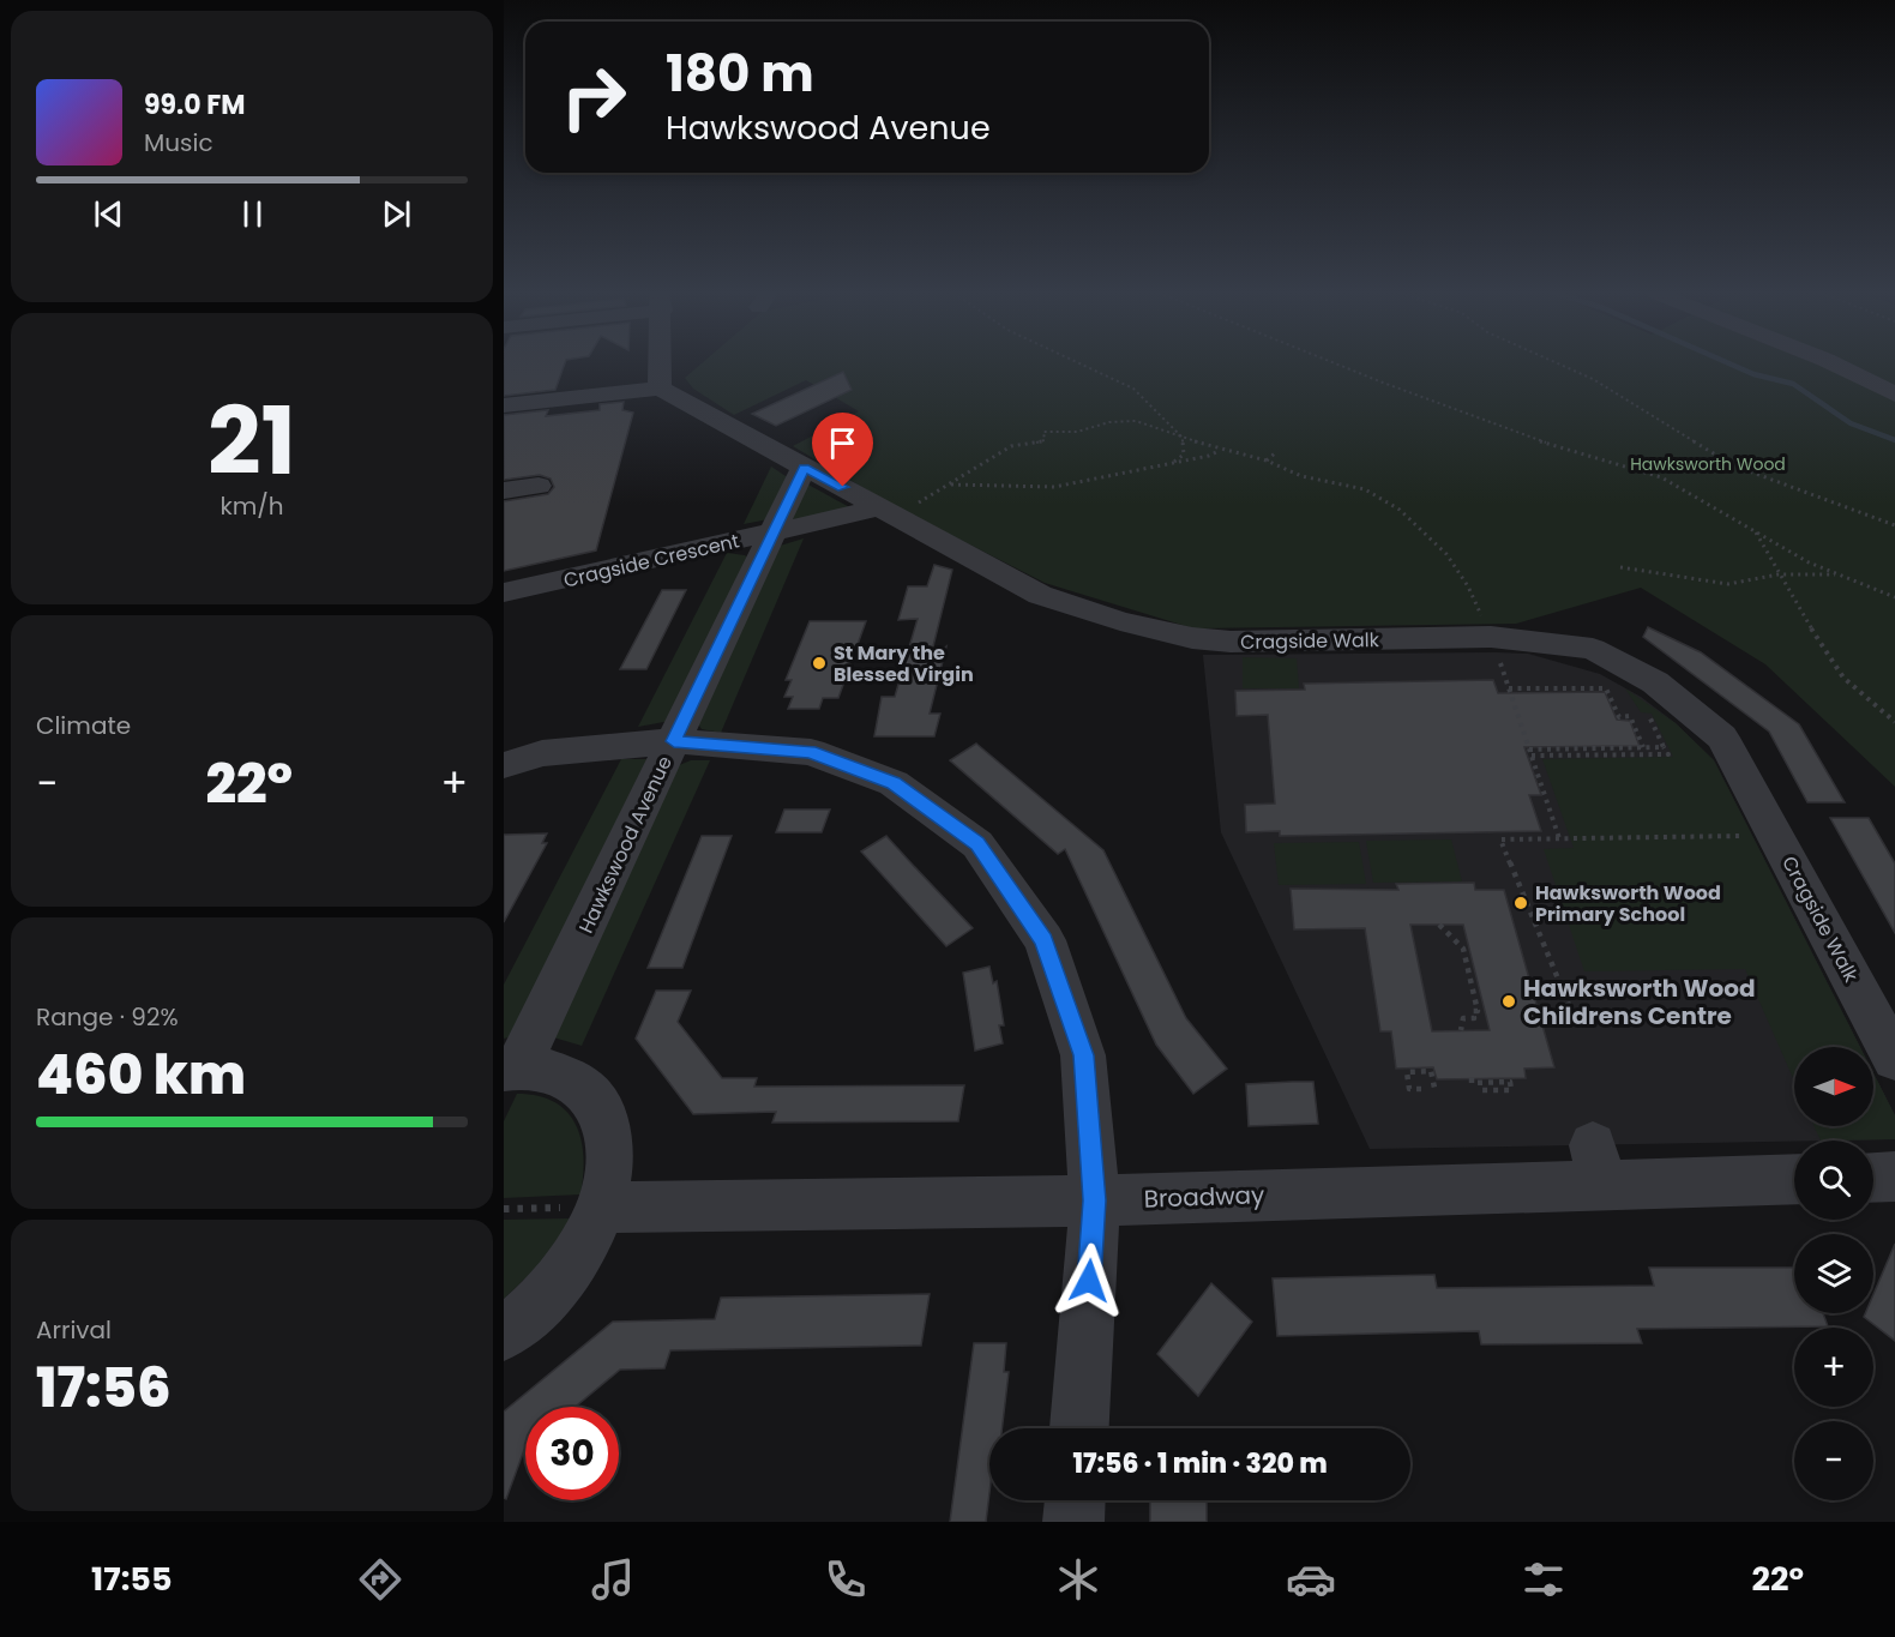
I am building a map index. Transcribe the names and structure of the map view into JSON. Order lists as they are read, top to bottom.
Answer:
{
  "streets": {
    "street": [
      "Cragside Crescent",
      "Cragside Walk",
      "Hawkswood Avenue",
      "Broadway"
    ]
  },
  "crossings": [
    ["Cragside Crescent", "Cragside Walk"],
    ["Cragside Crescent", "Hawkswood Avenue"],
    ["Cragside Walk", "Hawkswood Avenue"]
  ],
  "parks": ["Hawksworth Wood"],
  "places": ["St Mary the Blessed Virgin", "Hawksworth Wood Primary School", "Hawksworth Wood Childrens Centre"],
  "north": "right",
  "page": {
    "turn": ["180 m", "Hawkswood Avenue"],
    "song": ["99.0 FM", "Music"],
    "tile": [
      ["21", "km/h"],
      "Climate",
      ["Range · 92%", "460 km"],
      ["Arrival", "17:56"]
    ],
    "heat": ["−", "22°", "+"],
    "map_buttons": ["+", "−"],
    "limit": "30",
    "trip": "17:56 · 1 min · 320 m",
    "tabs": ["17:55", "22°"]
  }
}
